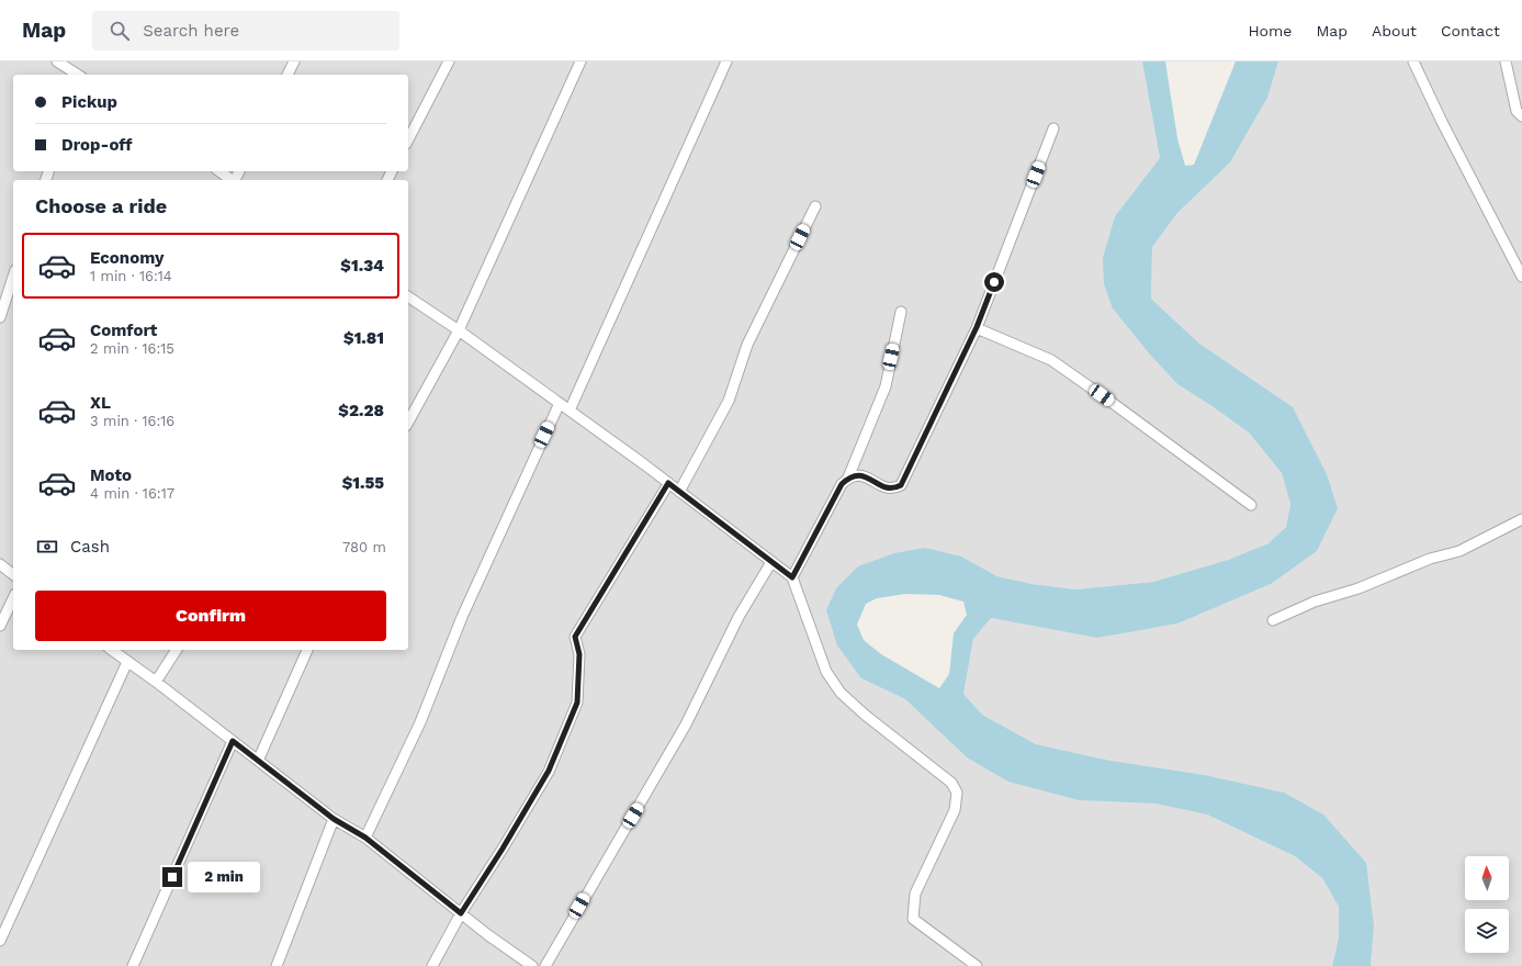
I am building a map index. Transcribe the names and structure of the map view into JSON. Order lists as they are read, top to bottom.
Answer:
{
  "north": "top",
  "page": {
    "header": "Map",
    "search": "Search here",
    "nav": [
      "Home",
      "Map",
      "About",
      "Contact"
    ],
    "banner": ["Pickup", "Drop-off"],
    "heading": "Choose a ride",
    "list": [
      {
        "name": "Economy",
        "note": "1 min · 16:14",
        "value": "$1.34"
      },
      {
        "name": "Comfort",
        "note": "2 min · 16:15",
        "value": "$1.81"
      },
      {
        "name": "XL",
        "note": "3 min · 16:16",
        "value": "$2.28"
      },
      {
        "name": "Moto",
        "note": "4 min · 16:17",
        "value": "$1.55"
      }
    ],
    "pay": ["Cash", "780 m"],
    "buttons": "Confirm",
    "bubble": "2 min"
  }
}
